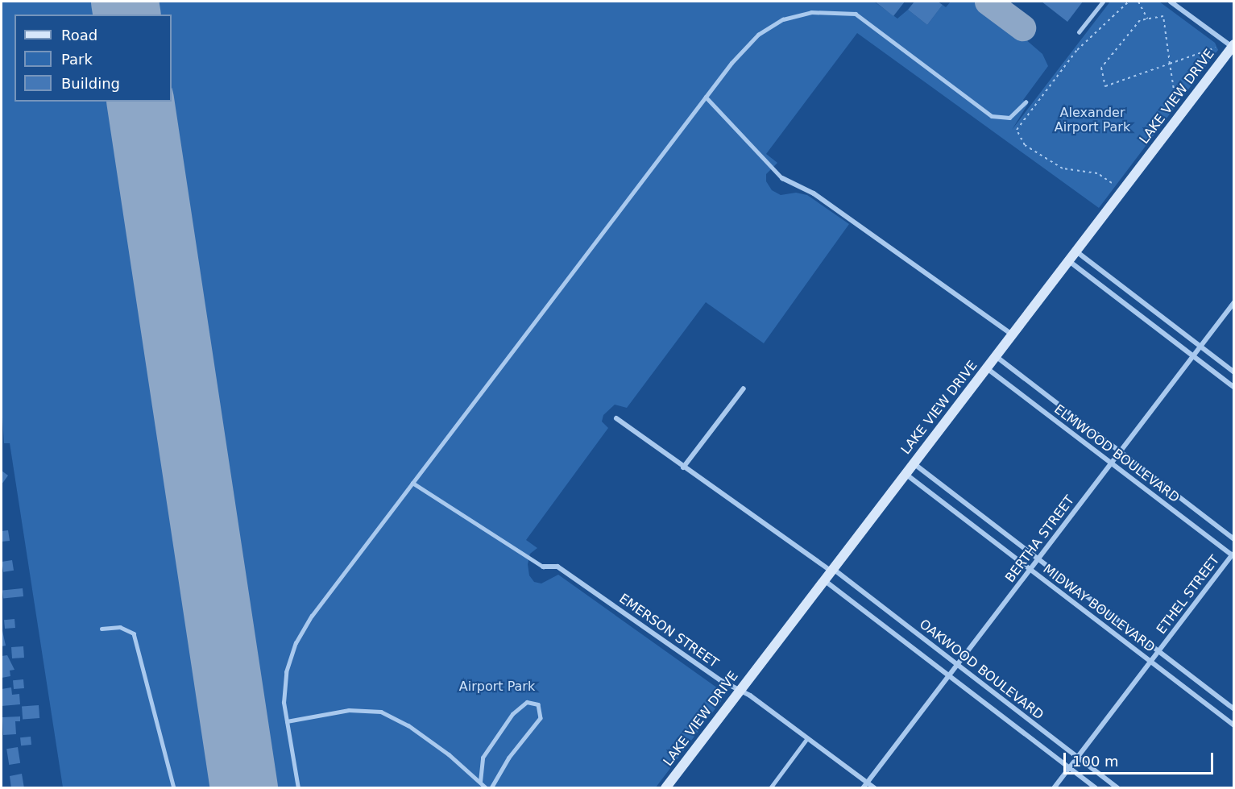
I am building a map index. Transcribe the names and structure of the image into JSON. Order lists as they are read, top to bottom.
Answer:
{
  "streets": {
    "street": [
      "LAKE VIEW DRIVE",
      "ELMWOOD BOULEVARD",
      "BERTHA STREET",
      "ETHEL STREET",
      "MIDWAY BOULEVARD",
      "EMERSON STREET",
      "OAKWOOD BOULEVARD"
    ]
  },
  "crossings": [
    ["LAKE VIEW DRIVE", "ELMWOOD BOULEVARD"],
    ["LAKE VIEW DRIVE", "MIDWAY BOULEVARD"],
    ["LAKE VIEW DRIVE", "EMERSON STREET"],
    ["LAKE VIEW DRIVE", "OAKWOOD BOULEVARD"],
    ["ELMWOOD BOULEVARD", "BERTHA STREET"],
    ["ELMWOOD BOULEVARD", "ETHEL STREET"],
    ["BERTHA STREET", "MIDWAY BOULEVARD"],
    ["BERTHA STREET", "EMERSON STREET"],
    ["BERTHA STREET", "OAKWOOD BOULEVARD"],
    ["ETHEL STREET", "MIDWAY BOULEVARD"],
    ["ETHEL STREET", "OAKWOOD BOULEVARD"]
  ],
  "parks": ["Alexander Airport Park", "Airport Park"],
  "legend": ["Road", "Park", "Building"],
  "scale_bar": "100 m"
}
